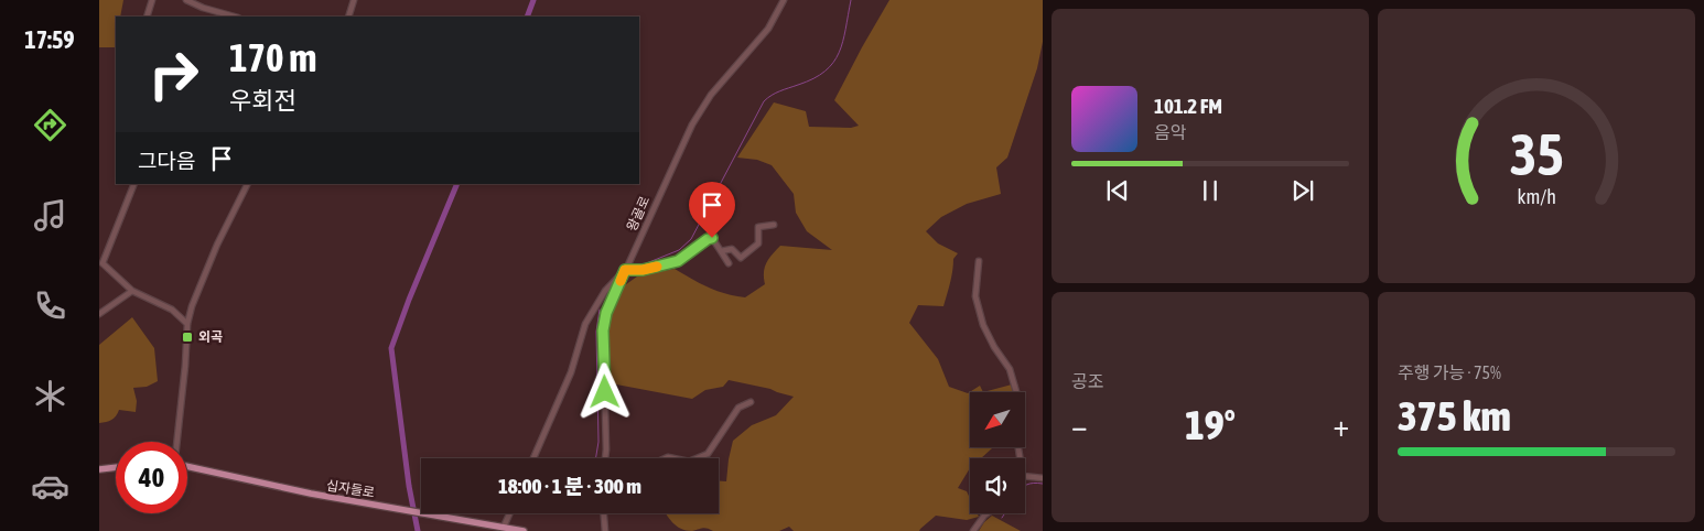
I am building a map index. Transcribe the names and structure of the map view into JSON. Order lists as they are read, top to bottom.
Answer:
{
  "streets": {
    "main road": ["십자들로"],
    "street": ["왕골로"]
  },
  "places": {
    "transit": ["외곡"]
  },
  "north": "bottom left",
  "page": {
    "tabs": "17:59",
    "turn": ["170 m", "우회전"],
    "song": ["101.2 FM", "음악"],
    "then": "그다음",
    "tile": [
      "공조",
      ["주행 가능 · 75%", "375 km"]
    ],
    "heat": ["−", "19°", "+"],
    "limit": "40",
    "trip": "18:00 · 1 분 · 300 m",
    "gauge": ["35", "km/h"]
  }
}
